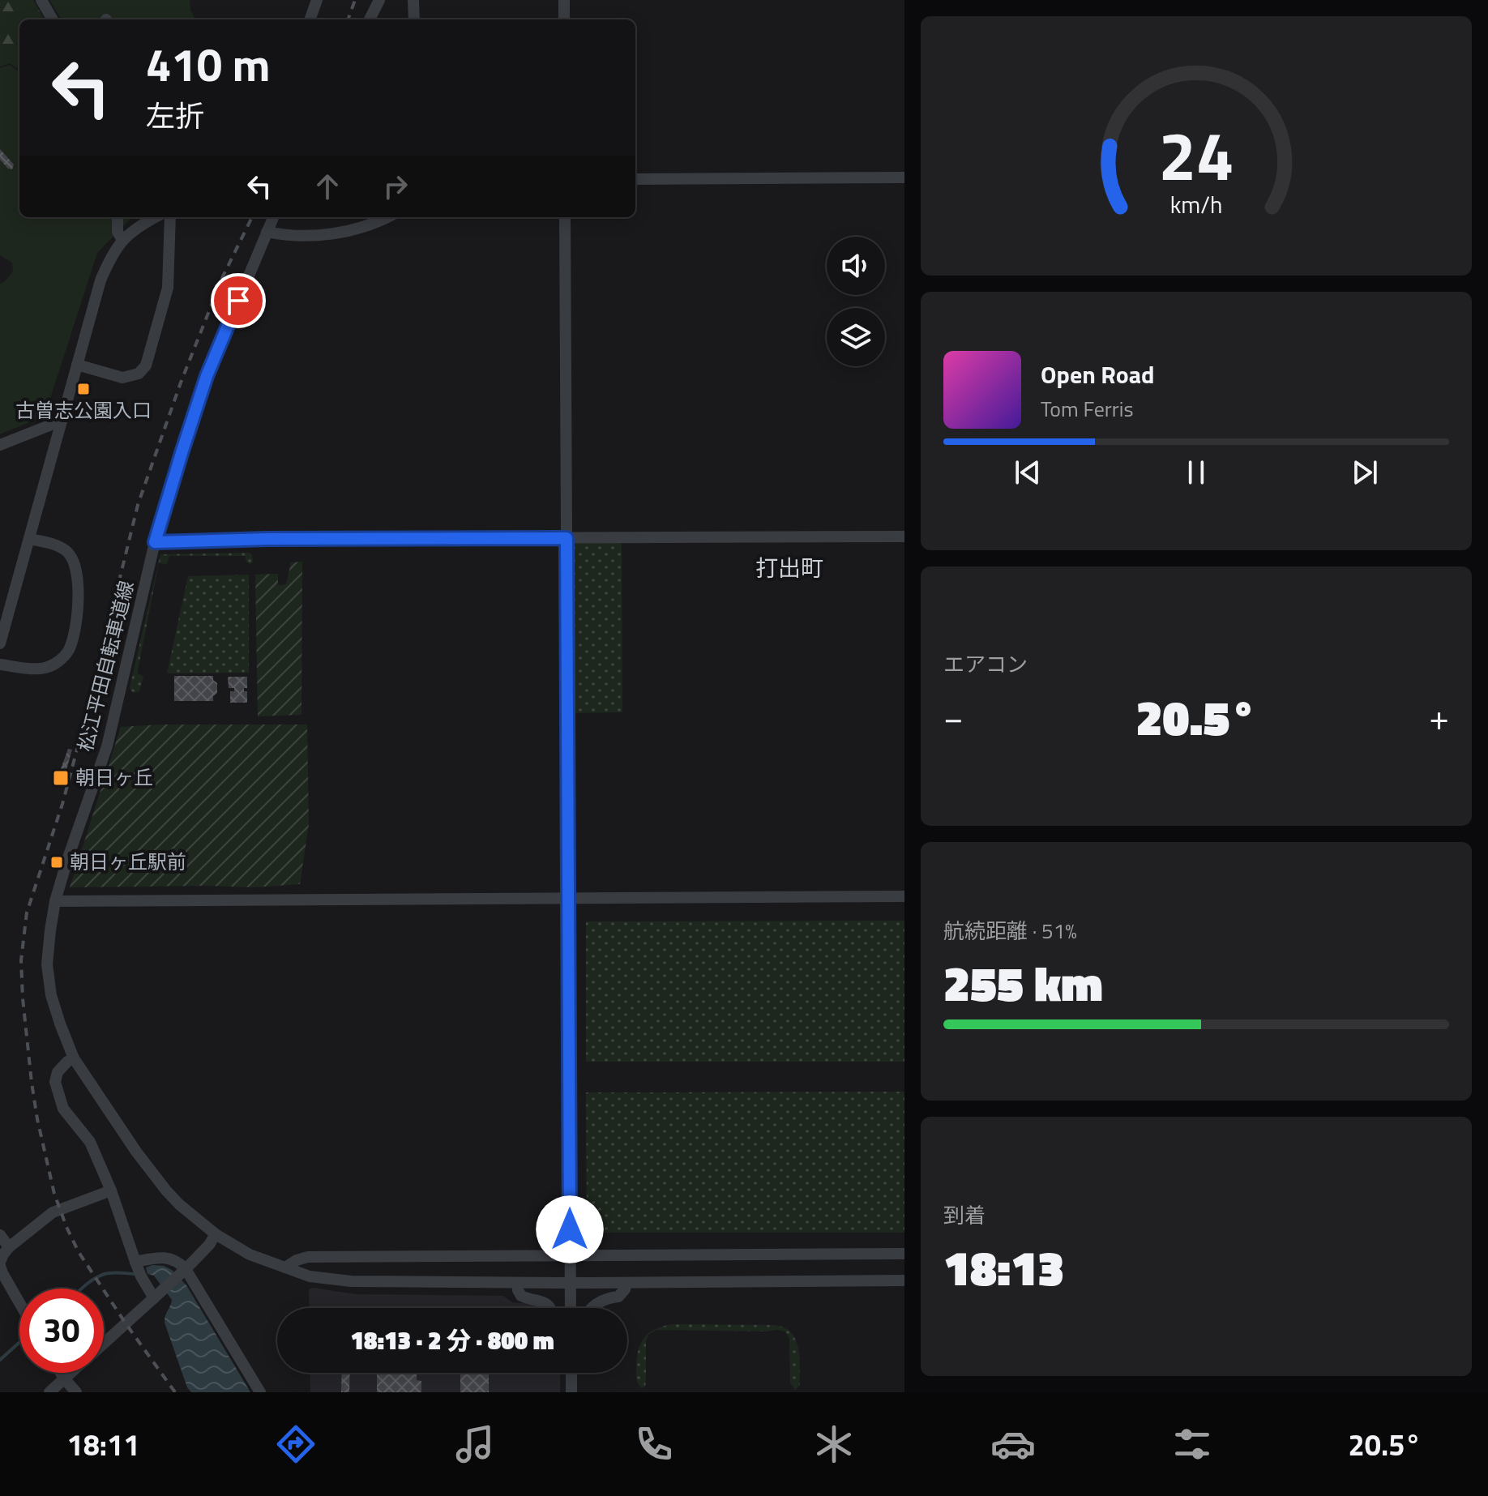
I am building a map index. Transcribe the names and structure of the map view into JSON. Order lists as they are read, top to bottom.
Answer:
{
  "streets": {
    "street": ["松江平田自転車道線"]
  },
  "districts": ["打出町"],
  "places": {
    "transit": ["古曽志公園入口", "朝日ヶ丘", "朝日ヶ丘駅前"]
  },
  "page": {
    "turn": ["410 m", "左折"],
    "song": ["Open Road", "Tom Ferris"],
    "tile": [
      "エアコン",
      ["航続距離 · 51%", "255 km"],
      ["到着", "18:13"]
    ],
    "heat": ["−", "20.5°", "+"],
    "limit": "30",
    "trip": "18:13 · 2 分 · 800 m",
    "tabs": ["18:11", "20.5°"],
    "gauge": ["24", "km/h"]
  }
}
